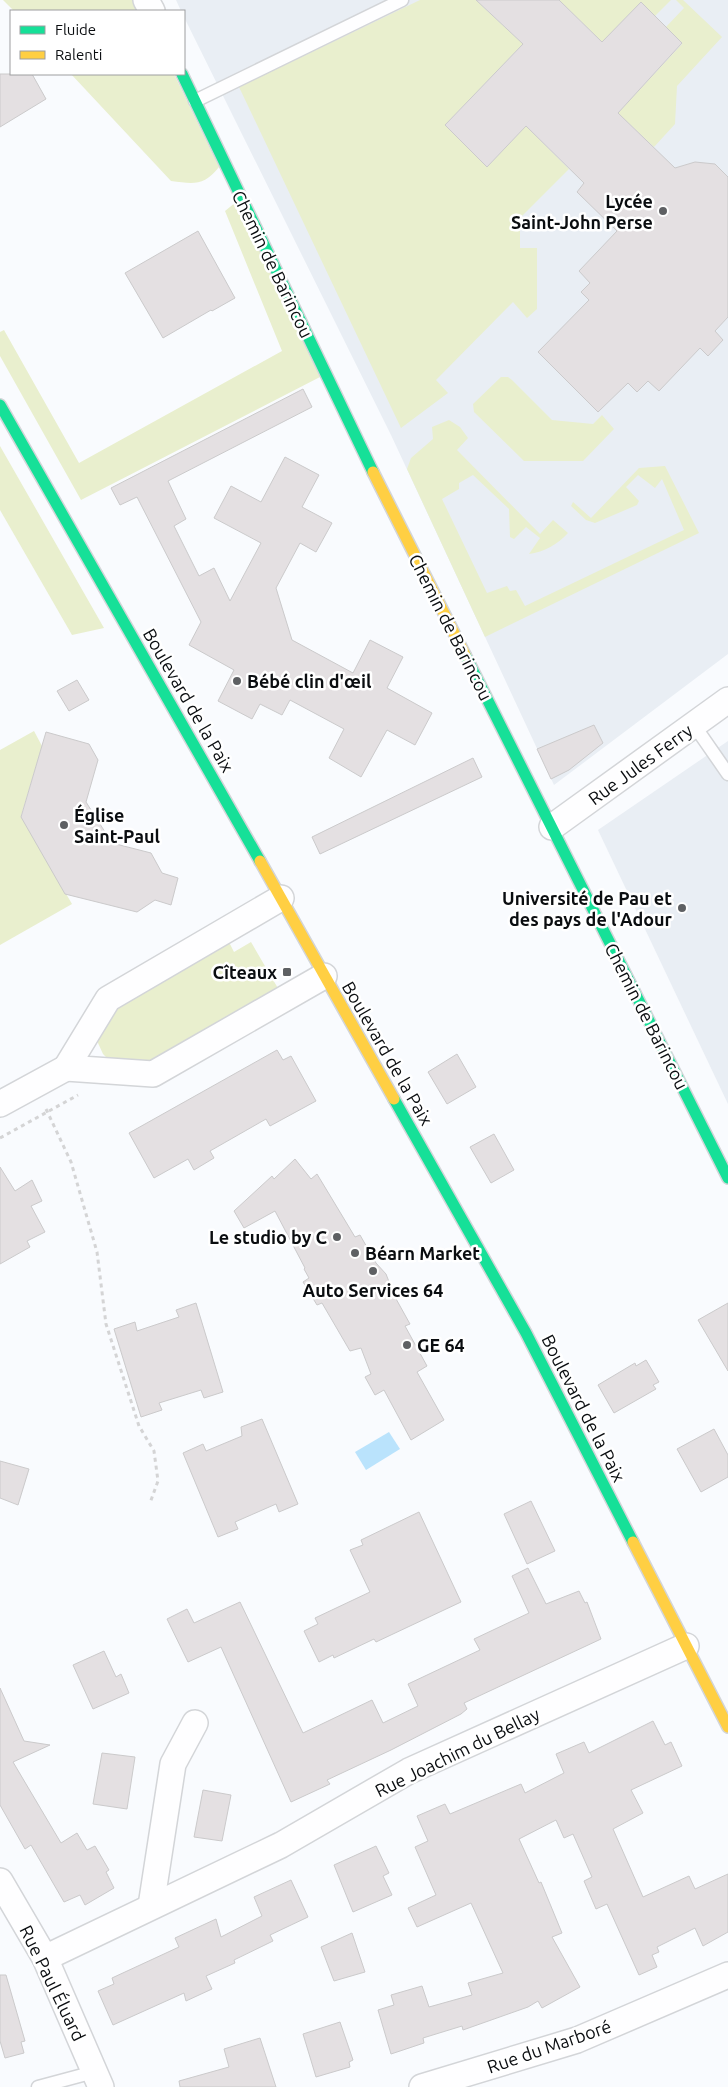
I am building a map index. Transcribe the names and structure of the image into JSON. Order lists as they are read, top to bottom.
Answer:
{
  "streets": {
    "main road": ["Chemin de Barincou", "Boulevard de la Paix"],
    "street": [
      "Rue Jules Ferry",
      "Rue Joachim du Bellay",
      "Rue Paul Éluard",
      "Rue du Marboré"
    ]
  },
  "crossings": [
    ["Chemin de Barincou", "Rue Jules Ferry"],
    ["Boulevard de la Paix", "Rue Joachim du Bellay"],
    ["Rue Joachim du Bellay", "Rue Paul Éluard"]
  ],
  "places": {
    "other": [
      "Lycée Saint-John Perse",
      "Bébé clin d'œil",
      "Église Saint-Paul",
      "Université de Pau et des pays de l'Adour",
      "Le studio by C",
      "Béarn Market",
      "Auto Services 64",
      "GE 64"
    ],
    "transit": ["Cîteaux"]
  },
  "legend": ["Fluide", "Ralenti"]
}
